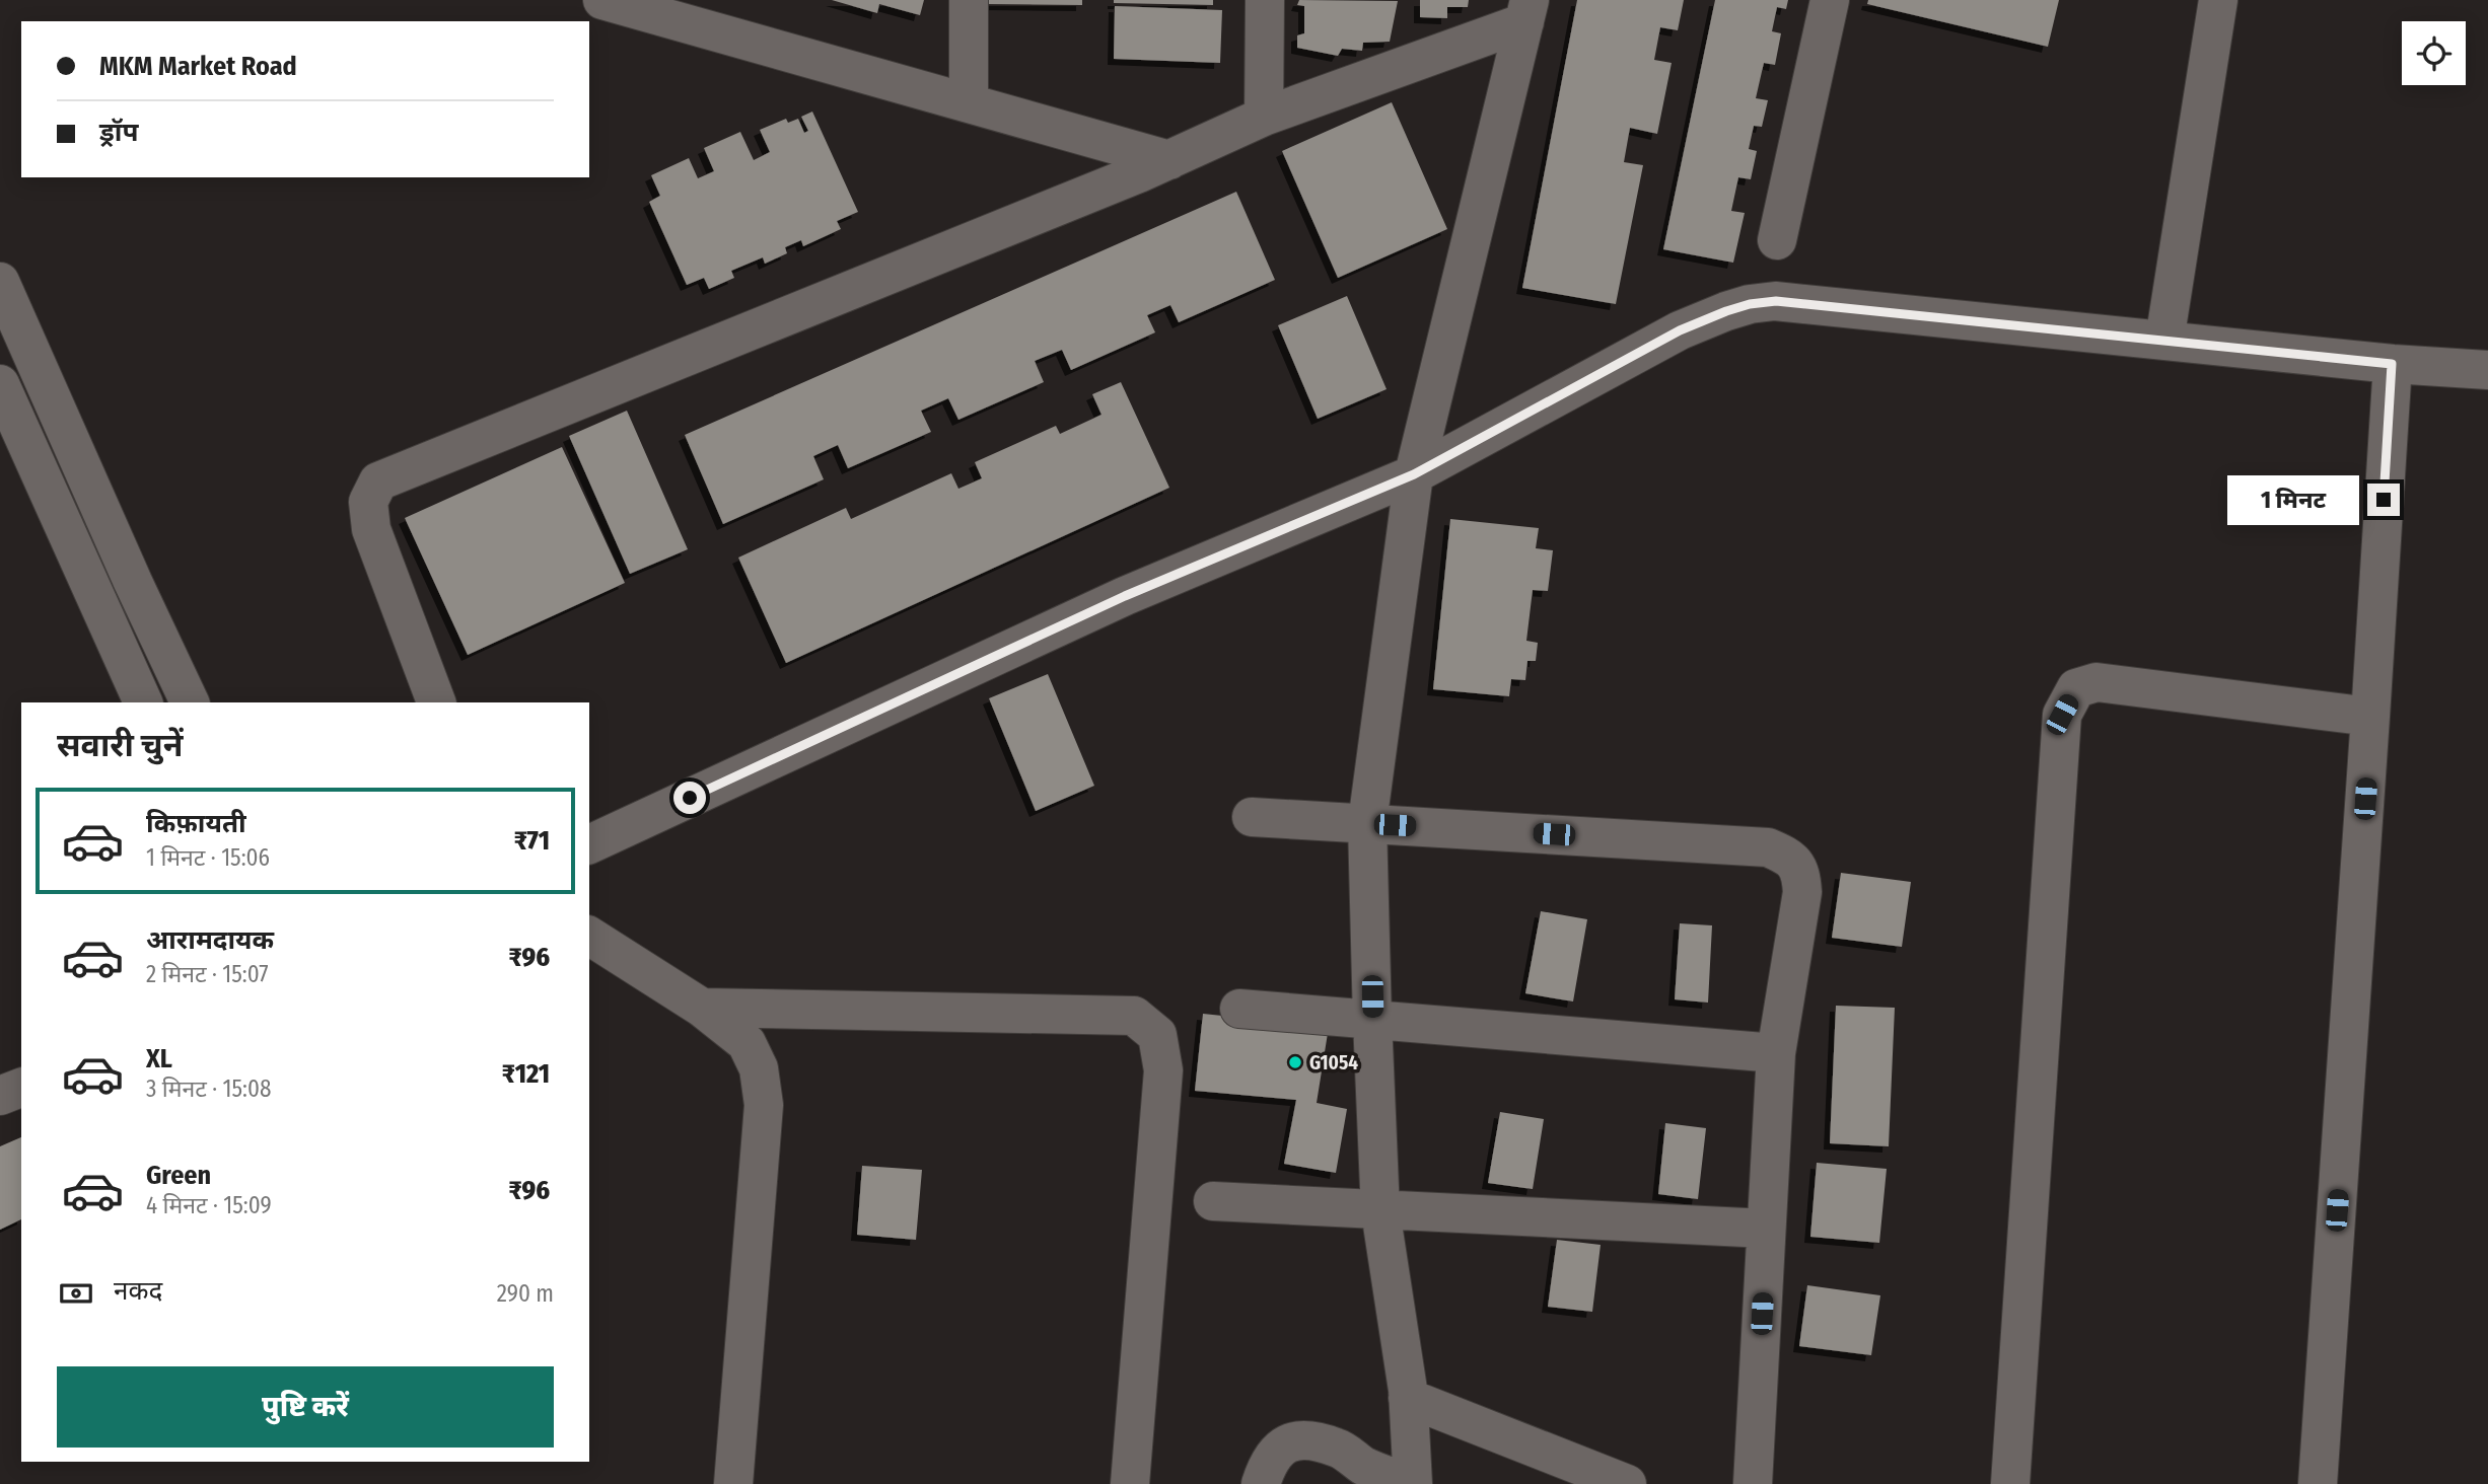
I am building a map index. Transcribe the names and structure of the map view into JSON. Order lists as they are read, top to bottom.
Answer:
{
  "places": ["G1054"],
  "page": {
    "banner": ["MKM Market Road", "ड्रॉप"],
    "bubble": "1 मिनट",
    "heading": "सवारी चुनें",
    "list": [
      {
        "name": "किफ़ायती",
        "note": "1 मिनट · 15:06",
        "value": "₹71"
      },
      {
        "name": "आरामदायक",
        "note": "2 मिनट · 15:07",
        "value": "₹96"
      },
      {
        "name": "XL",
        "note": "3 मिनट · 15:08",
        "value": "₹121"
      },
      {
        "name": "Green",
        "note": "4 मिनट · 15:09",
        "value": "₹96"
      }
    ],
    "pay": ["नकद", "290 m"],
    "buttons": "पुष्टि करें"
  }
}
